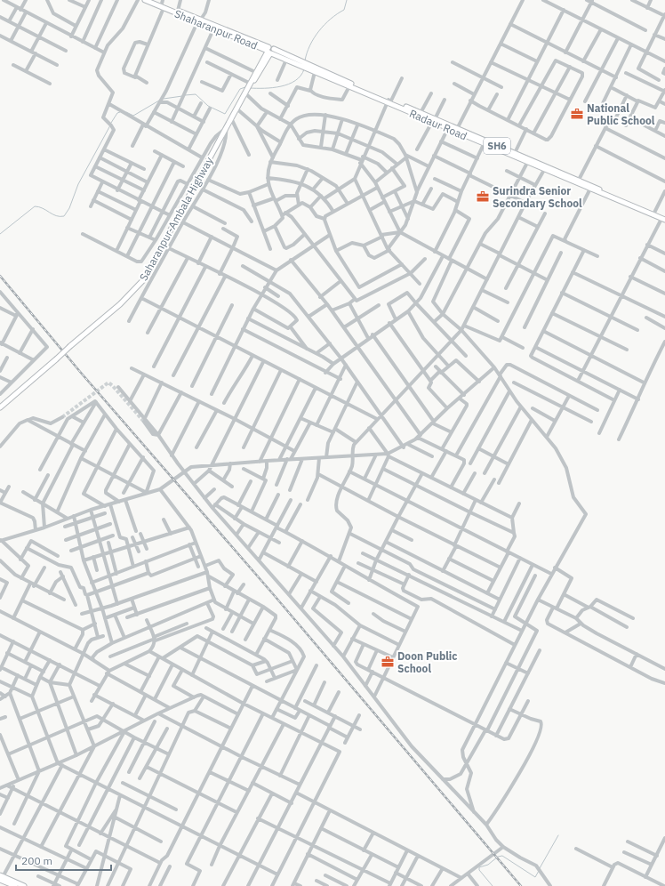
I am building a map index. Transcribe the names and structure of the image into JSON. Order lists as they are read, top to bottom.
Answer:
{
  "streets": {
    "main road": [
      "Shaharanpur Road",
      "Radaur Road",
      "SH6",
      "Saharanpur-Ambala Highway"
    ]
  },
  "crossings": [
    ["Shaharanpur Road", "Radaur Road"],
    ["Shaharanpur Road", "Saharanpur-Ambala Highway"],
    ["Radaur Road", "Saharanpur-Ambala Highway"]
  ],
  "places": {
    "office": ["National Public School", "Surindra Senior Secondary School", "Doon Public School"]
  },
  "scale_bar": "200 m"
}
